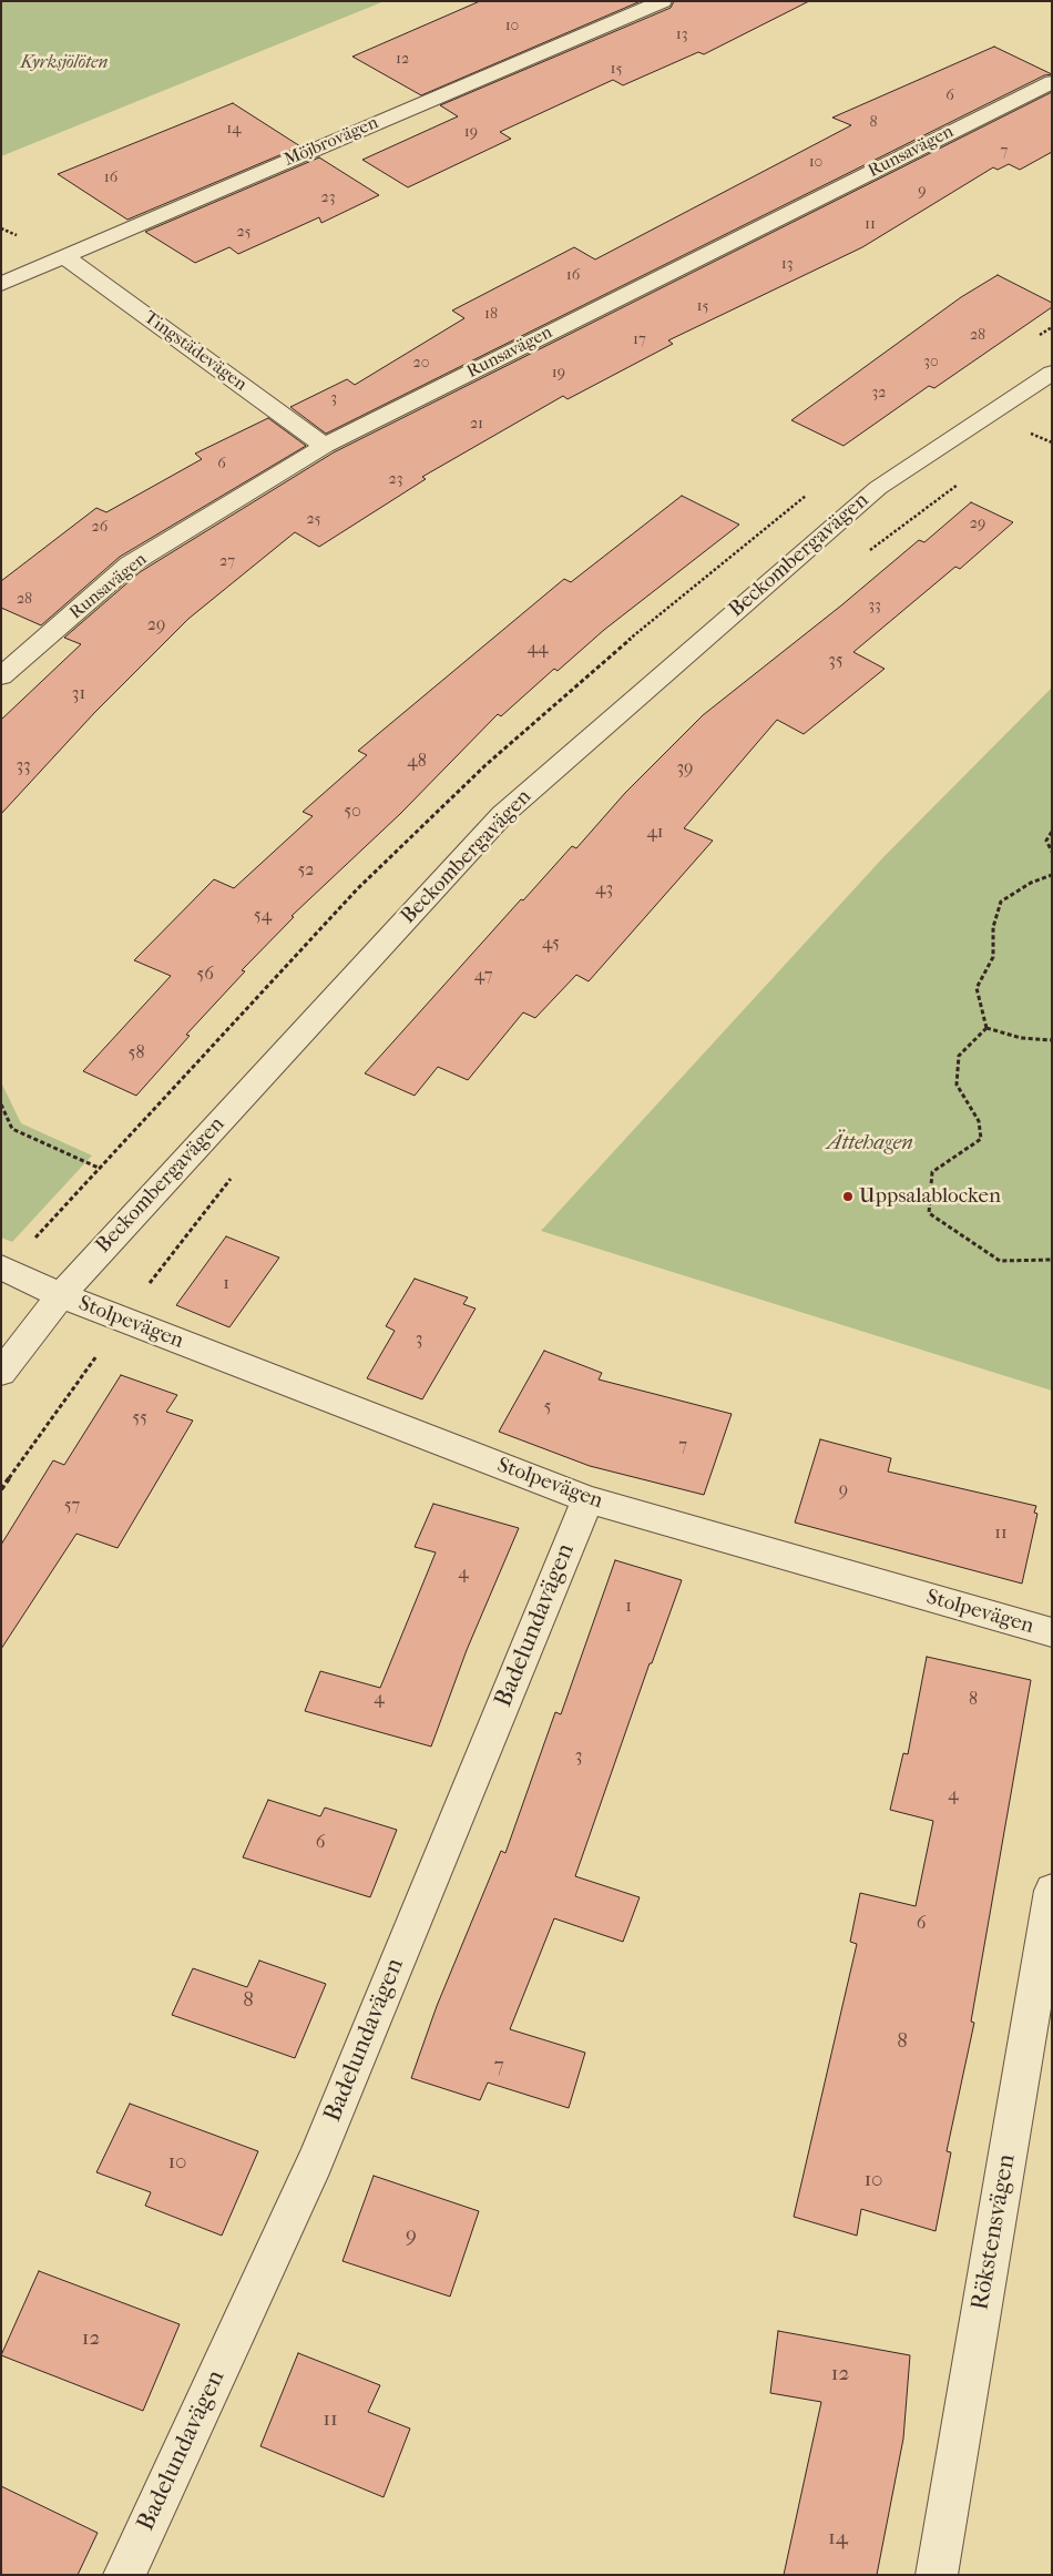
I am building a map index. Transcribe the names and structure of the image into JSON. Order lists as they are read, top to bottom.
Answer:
{
  "streets": {
    "street": [
      "Möjbrovägen",
      "Runsavägen",
      "Tingstädevägen",
      "Beckombergavägen",
      "Stolpevägen",
      "Badelundavägen",
      "Rökstensvägen"
    ]
  },
  "crossings": [
    ["Möjbrovägen", "Tingstädevägen"],
    ["Runsavägen", "Tingstädevägen"],
    ["Beckombergavägen", "Stolpevägen"],
    ["Stolpevägen", "Badelundavägen"]
  ],
  "parks": ["Kyrksjölöten", "Ättehagen"],
  "places": ["Uppsalablocken"],
  "house_numbers": [
    "10",
    "13",
    "12",
    "15",
    "6",
    "8",
    "14",
    "19",
    "7",
    "10",
    "16",
    "9",
    "23",
    "11",
    "25",
    "13",
    "16",
    "15",
    "18",
    "28",
    "17",
    "30",
    "20",
    "19",
    "32",
    "3",
    "21",
    "6",
    "23",
    "25",
    "29",
    "26",
    "27",
    "28",
    "33",
    "29",
    "44",
    "35",
    "31",
    "48",
    "33",
    "39",
    "50",
    "41",
    "52",
    "43",
    "54",
    "45",
    "56",
    "47",
    "58",
    "1",
    "3",
    "5",
    "55",
    "7",
    "9",
    "57",
    "11",
    "4",
    "1",
    "4",
    "8",
    "3",
    "4",
    "6",
    "6",
    "8",
    "8",
    "7",
    "10",
    "10",
    "9",
    "12",
    "12",
    "11",
    "14"
  ]
}
